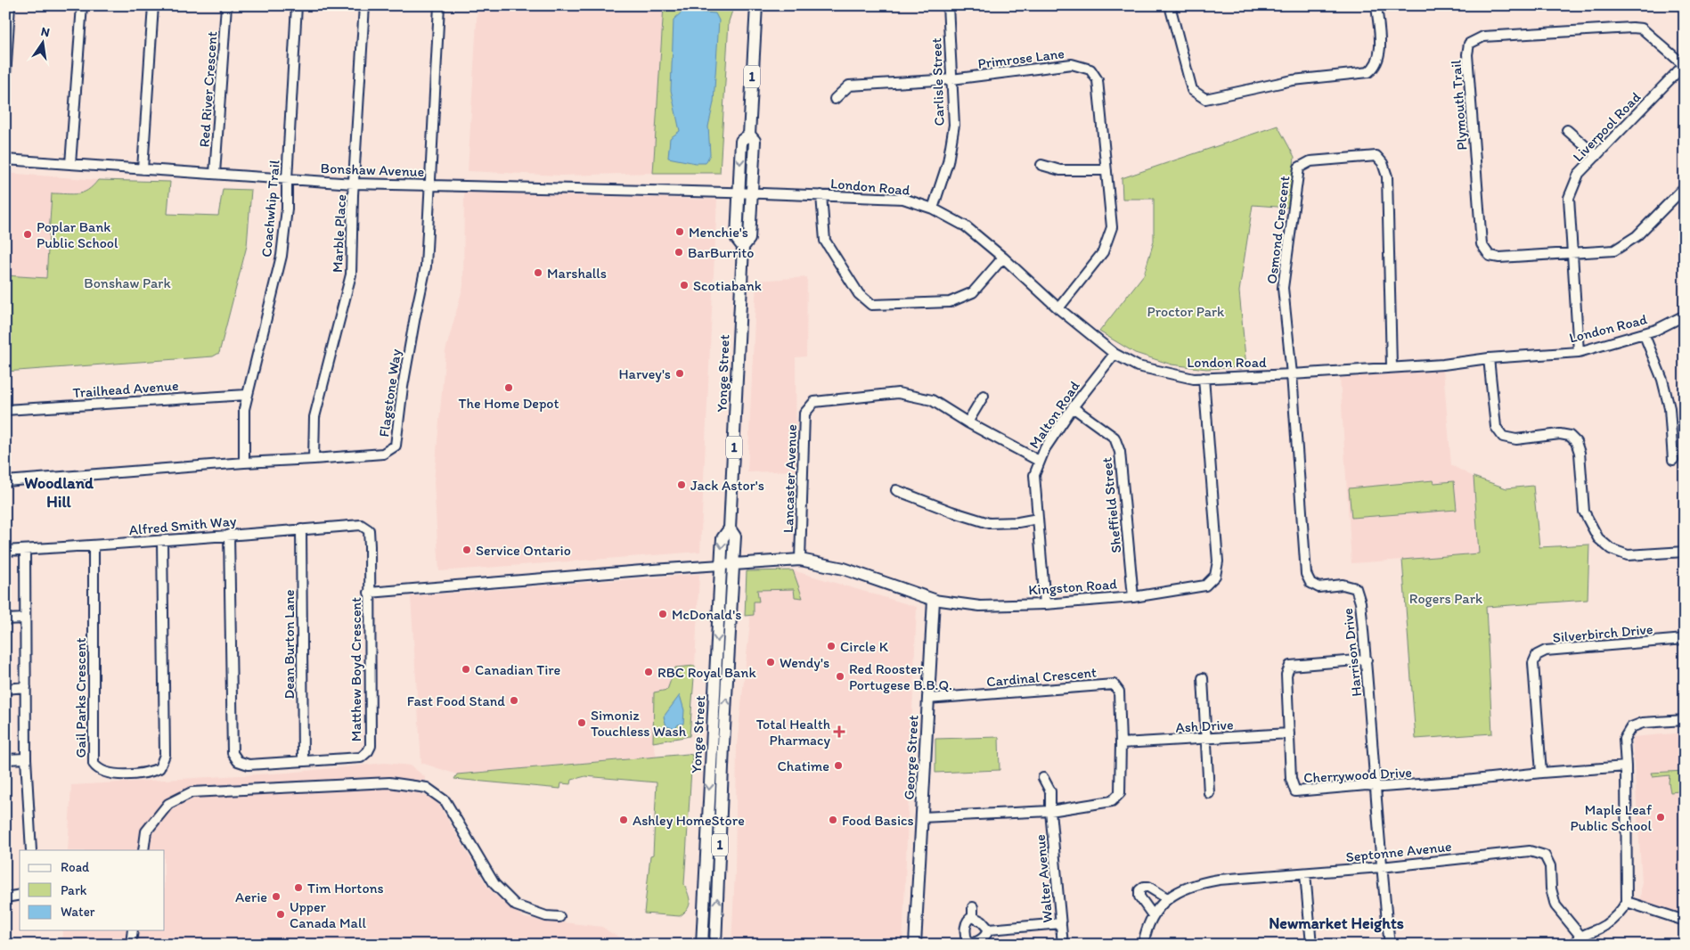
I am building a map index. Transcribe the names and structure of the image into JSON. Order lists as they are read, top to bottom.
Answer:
{
  "streets": {
    "main road": [
      "1",
      "Yonge Street",
      "Kingston Road",
      "George Street"
    ],
    "street": [
      "Primrose Lane",
      "Carlisle Street",
      "Red River Crescent",
      "Plymouth Trail",
      "Liverpool Road",
      "Bonshaw Avenue",
      "London Road",
      "Coachwhip Trail",
      "Osmond Crescent",
      "Marble Place",
      "Trailhead Avenue",
      "Flagstone Way",
      "Malton Road",
      "Lancaster Avenue",
      "Sheffield Street",
      "Alfred Smith Way",
      "Silverbirch Drive",
      "Dean Burton Lane",
      "Harrison Drive",
      "Matthew Boyd Crescent",
      "Cardinal Crescent",
      "Gail Parks Crescent",
      "Ash Drive",
      "Cherrywood Drive",
      "Septonne Avenue",
      "Walter Avenue"
    ]
  },
  "crossings": [
    ["Primrose Lane", "Carlisle Street"],
    ["Primrose Lane", "London Road"],
    ["Carlisle Street", "London Road"],
    ["Red River Crescent", "Bonshaw Avenue"],
    ["Plymouth Trail", "Liverpool Road"],
    ["Liverpool Road", "London Road"],
    ["Bonshaw Avenue", "London Road"],
    ["Bonshaw Avenue", "Coachwhip Trail"],
    ["Bonshaw Avenue", "Marble Place"],
    ["Bonshaw Avenue", "Yonge Street"],
    ["Bonshaw Avenue", "Flagstone Way"],
    ["London Road", "Osmond Crescent"],
    ["London Road", "Yonge Street"],
    ["London Road", "Malton Road"],
    ["London Road", "Kingston Road"],
    ["London Road", "Harrison Drive"],
    ["Coachwhip Trail", "Trailhead Avenue"],
    ["Coachwhip Trail", "Flagstone Way"],
    ["Osmond Crescent", "Harrison Drive"],
    ["Marble Place", "Flagstone Way"],
    ["Yonge Street", "Kingston Road"],
    ["Malton Road", "Lancaster Avenue"],
    ["Malton Road", "Sheffield Street"],
    ["Malton Road", "Kingston Road"],
    ["Lancaster Avenue", "Kingston Road"],
    ["Sheffield Street", "Kingston Road"],
    ["Alfred Smith Way", "Dean Burton Lane"],
    ["Alfred Smith Way", "Matthew Boyd Crescent"],
    ["Alfred Smith Way", "Gail Parks Crescent"],
    ["Kingston Road", "George Street"],
    ["Silverbirch Drive", "Cherrywood Drive"],
    ["Dean Burton Lane", "Matthew Boyd Crescent"],
    ["Harrison Drive", "Cherrywood Drive"],
    ["Harrison Drive", "Septonne Avenue"],
    ["Cardinal Crescent", "Ash Drive"],
    ["Cardinal Crescent", "George Street"],
    ["Cardinal Crescent", "Walter Avenue"],
    ["Ash Drive", "Cherrywood Drive"]
  ],
  "districts": ["Woodland Hill", "Newmarket Heights"],
  "parks": ["Bonshaw Park", "Proctor Park", "Rogers Park"],
  "places": {
    "other": [
      "Menchie's",
      "Poplar Bank Public School",
      "BarBurrito",
      "Marshalls",
      "Scotiabank",
      "Harvey's",
      "The Home Depot",
      "Jack Astor's",
      "Service Ontario",
      "McDonald's",
      "Circle K",
      "Wendy's",
      "Canadian Tire",
      "RBC Royal Bank",
      "Red Rooster Portugese B.B.Q.",
      "Fast Food Stand",
      "Simoniz Touchless Wash",
      "Chatime",
      "Maple Leaf Public School",
      "Ashley HomeStore",
      "Food Basics",
      "Tim Hortons",
      "Aerie",
      "Upper Canada Mall"
    ],
    "health": ["Total Health Pharmacy"]
  },
  "legend": ["Road", "Park", "Water"],
  "north": "top"
}
